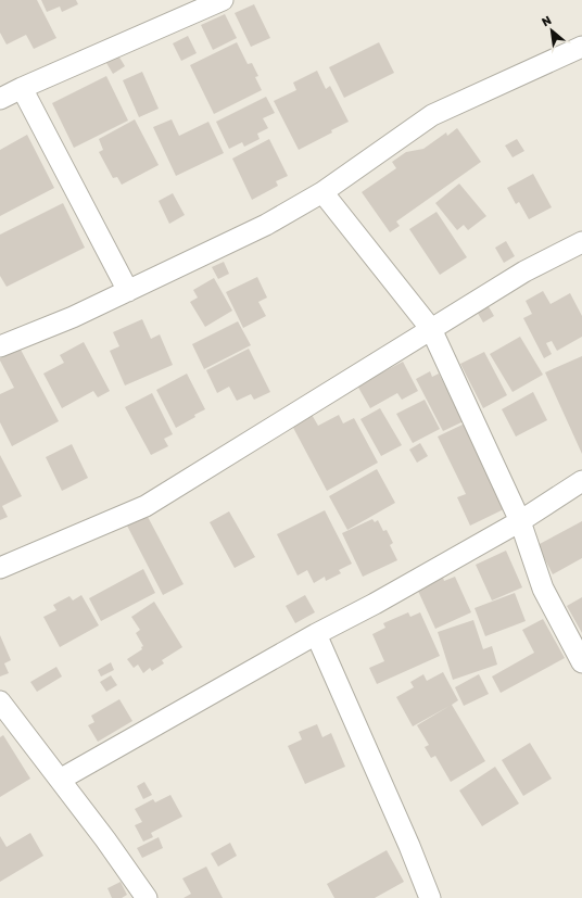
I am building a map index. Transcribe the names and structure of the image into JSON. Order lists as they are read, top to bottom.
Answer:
{
  "north": "top left"
}
